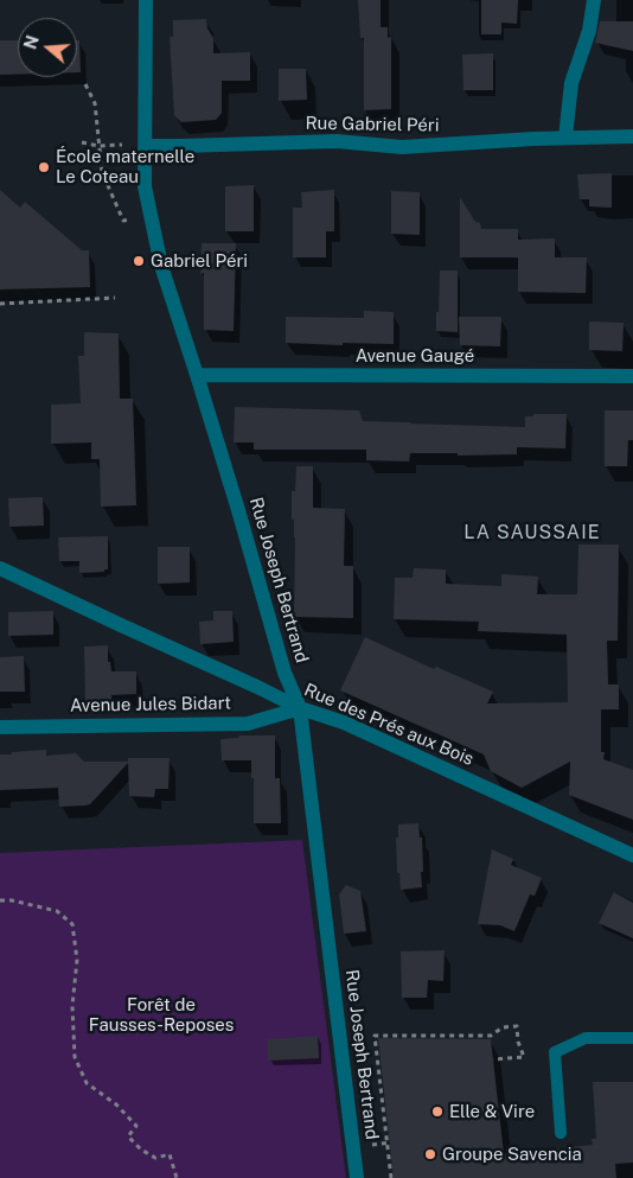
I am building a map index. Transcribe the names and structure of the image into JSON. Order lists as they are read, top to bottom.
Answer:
{
  "streets": {
    "street": [
      "Rue Gabriel Péri",
      "Avenue Gaugé",
      "Rue Joseph Bertrand",
      "Avenue Jules Bidart",
      "Rue des Prés aux Bois"
    ]
  },
  "crossings": [
    ["Rue Gabriel Péri", "Rue Joseph Bertrand"],
    ["Avenue Gaugé", "Rue Joseph Bertrand"],
    ["Rue Joseph Bertrand", "Avenue Jules Bidart"],
    ["Rue Joseph Bertrand", "Rue des Prés aux Bois"],
    ["Avenue Jules Bidart", "Rue des Prés aux Bois"]
  ],
  "districts": ["LA SAUSSAIE"],
  "parks": ["Forêt de Fausses-Reposes"],
  "places": [
    "École maternelle Le Coteau",
    "Gabriel Péri",
    "Elle & Vire",
    "Groupe Savencia"
  ],
  "north": "left"
}
